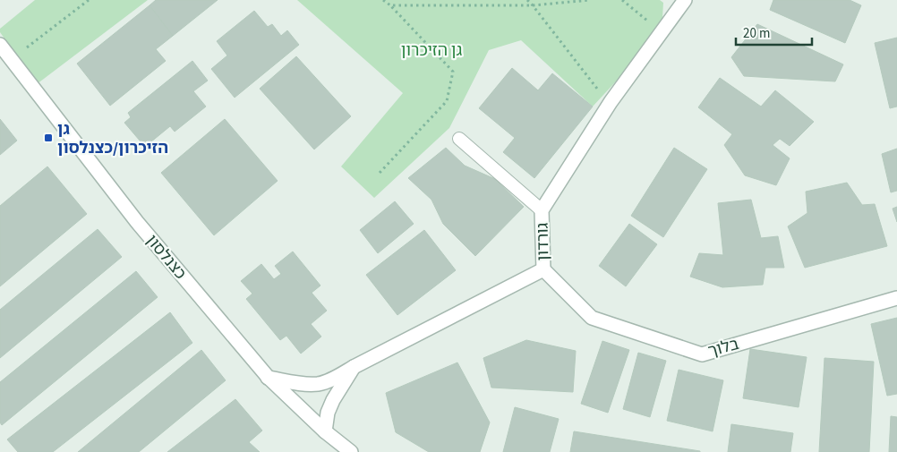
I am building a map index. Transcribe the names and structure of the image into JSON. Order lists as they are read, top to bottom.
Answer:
{
  "streets": {
    "street": ["גורדון", "כצנלסון", "בלוך"]
  },
  "crossings": [
    ["גורדון", "כצנלסון"],
    ["גורדון", "בלוך"]
  ],
  "parks": ["גן הזיכרון"],
  "places": {
    "transit": ["גן הזיכרון/כצנלסון"]
  },
  "scale_bar": "20 m"
}
